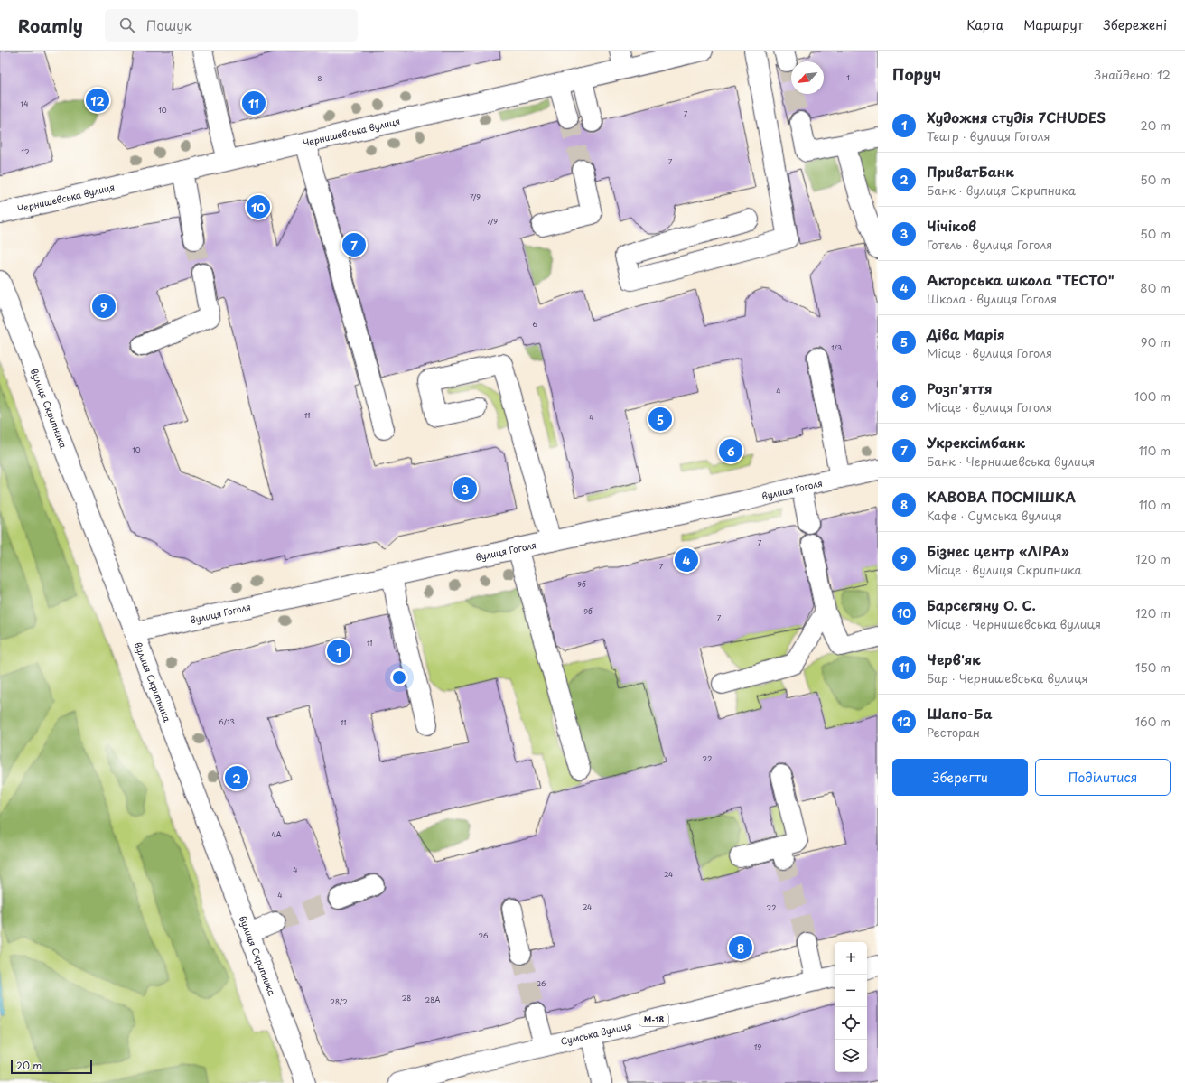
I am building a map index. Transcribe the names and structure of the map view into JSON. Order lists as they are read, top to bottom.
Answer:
{
  "streets": {
    "street": [
      "Чернишевська вулиця",
      "вулиця Скрипника",
      "вулиця Гоголя",
      "М-18",
      "Сумська вулиця"
    ]
  },
  "crossings": [
    ["вулиця Скрипника", "вулиця Гоголя"]
  ],
  "house_numbers": [
    "1",
    "8",
    "14",
    "10",
    "7",
    "12",
    "7",
    "7/9",
    "7/9",
    "6",
    "1/3",
    "4",
    "11",
    "4",
    "10",
    "7",
    "7",
    "9б",
    "9б",
    "7",
    "11",
    "6/13",
    "11",
    "22",
    "4А",
    "4",
    "24",
    "4",
    "24",
    "22",
    "26",
    "26",
    "28",
    "28А",
    "28/2",
    "19"
  ],
  "scale_bar": "20 m",
  "north": "bottom left",
  "page": {
    "header": "Roamly",
    "search": "Пошук",
    "nav": ["Карта", "Маршрут", "Збережені"],
    "heading": ["Поруч", "Знайдено: 12"],
    "pins": [
      "12",
      "11",
      "10",
      "7",
      "9",
      "5",
      "6",
      "3",
      "4",
      "1",
      "2",
      "8"
    ],
    "list": [
      {
        "mark": "1",
        "name": "Художня студія 7CHUDES",
        "note": "Театр · вулиця Гоголя",
        "value": "20 m"
      },
      {
        "mark": "2",
        "name": "ПриватБанк",
        "note": "Банк · вулиця Скрипника",
        "value": "50 m"
      },
      {
        "mark": "3",
        "name": "Чічіков",
        "note": "Готель · вулиця Гоголя",
        "value": "50 m"
      },
      {
        "mark": "4",
        "name": "Акторська школа \"ТЕСТО\"",
        "note": "Школа · вулиця Гоголя",
        "value": "80 m"
      },
      {
        "mark": "5",
        "name": "Діва Марія",
        "note": "Місце · вулиця Гоголя",
        "value": "90 m"
      },
      {
        "mark": "6",
        "name": "Розп'яття",
        "note": "Місце · вулиця Гоголя",
        "value": "100 m"
      },
      {
        "mark": "7",
        "name": "Укрексімбанк",
        "note": "Банк · Чернишевська вулиця",
        "value": "110 m"
      },
      {
        "mark": "8",
        "name": "КАВОВА ПОСМІШКА",
        "note": "Кафе · Сумська вулиця",
        "value": "110 m"
      },
      {
        "mark": "9",
        "name": "Бізнес центр «ЛІРА»",
        "note": "Місце · вулиця Скрипника",
        "value": "120 m"
      },
      {
        "mark": "10",
        "name": "Барсегяну О. С.",
        "note": "Місце · Чернишевська вулиця",
        "value": "120 m"
      },
      {
        "mark": "11",
        "name": "Черв'як",
        "note": "Бар · Чернишевська вулиця",
        "value": "150 m"
      },
      {
        "mark": "12",
        "name": "Шапо-Ба",
        "note": "Ресторан",
        "value": "160 m"
      }
    ],
    "buttons": ["Зберегти", "Поділитися"],
    "map_buttons": ["+", "−"],
    "scale": "20 m"
  }
}
